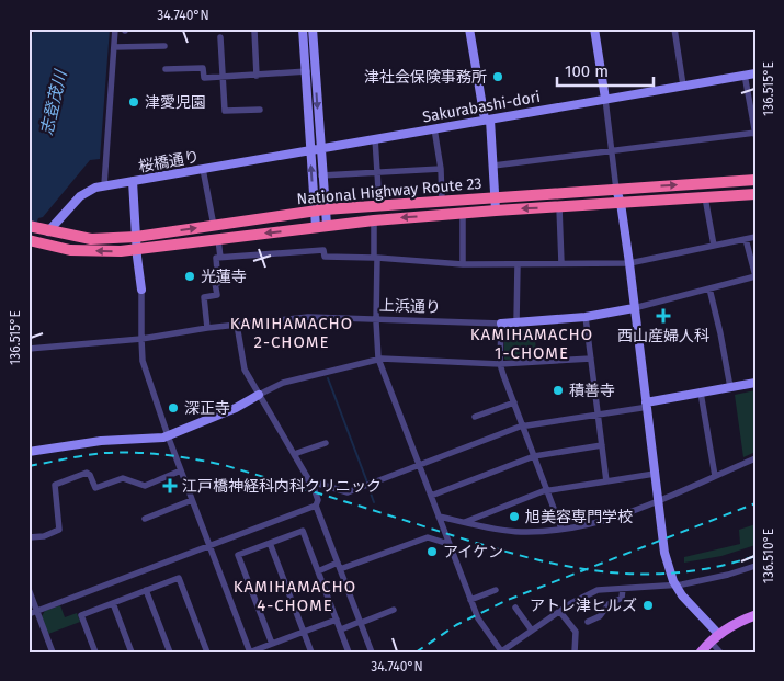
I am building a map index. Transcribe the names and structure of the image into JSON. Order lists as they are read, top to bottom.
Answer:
{
  "streets": {
    "highway": ["National Highway Route 23"],
    "street": ["Sakurabashi-dori", "桜橋通り", "上浜通り"]
  },
  "crossings": [
    ["Sakurabashi-dori", "桜橋通り"],
    ["桜橋通り", "National Highway Route 23"]
  ],
  "districts": ["KAMIHAMACHO 2-CHOME", "KAMIHAMACHO 1-CHOME", "KAMIHAMACHO 4-CHOME"],
  "water": ["志登茂川"],
  "places": {
    "other": [
      "津社会保険事務所",
      "津愛児園",
      "光蓮寺",
      "積善寺",
      "深正寺",
      "旭美容専門学校",
      "アイケン",
      "アトレ津ヒルズ"
    ],
    "health": ["西山産婦人科", "江戸橋神経科内科クリニック"]
  },
  "scale_bar": "100 m",
  "coordinates": ["34.740°N", "136.515°E", "136.510°E"]
}
